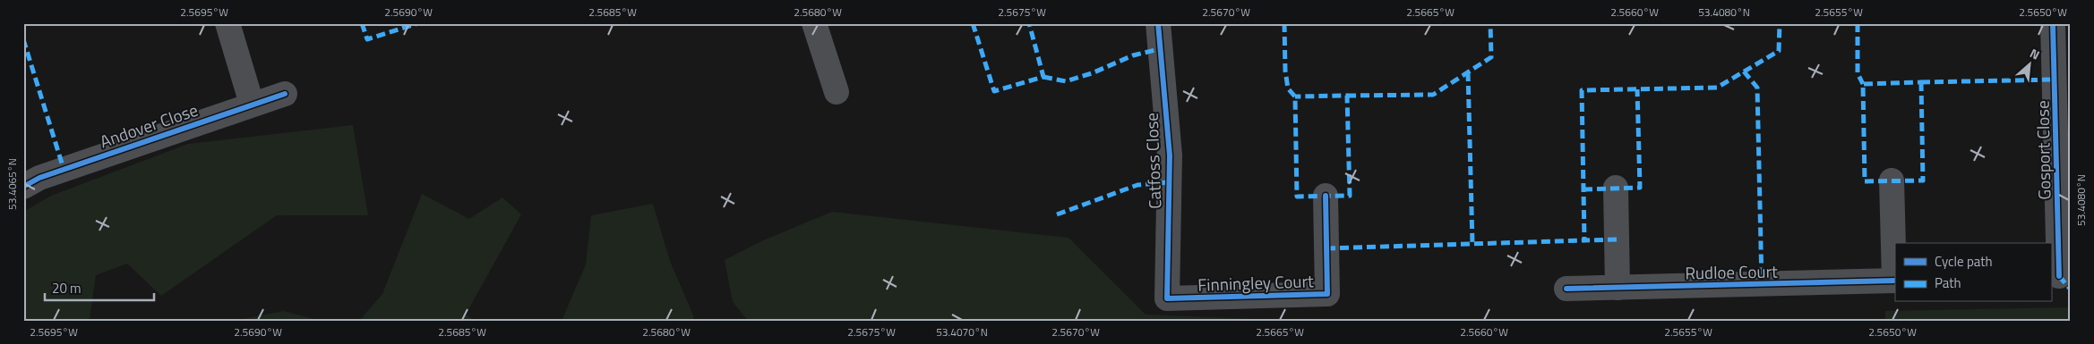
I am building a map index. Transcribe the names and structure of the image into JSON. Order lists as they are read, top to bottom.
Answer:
{
  "streets": {
    "street": [
      "Andover Close",
      "Gosport Close",
      "Catfoss Close",
      "Rudloe Court",
      "Finningley Court"
    ]
  },
  "crossings": [
    ["Catfoss Close", "Finningley Court"]
  ],
  "legend": ["Cycle path", "Path"],
  "scale_bar": "20 m",
  "north": "top right",
  "coordinates": [
    "2.5695°W",
    "2.5690°W",
    "2.5685°W",
    "2.5680°W",
    "2.5675°W",
    "2.5670°W",
    "2.5665°W",
    "2.5660°W",
    "53.4080°N",
    "2.5655°W",
    "2.5650°W",
    "53.4065°N",
    "53.4070°N"
  ]
}
